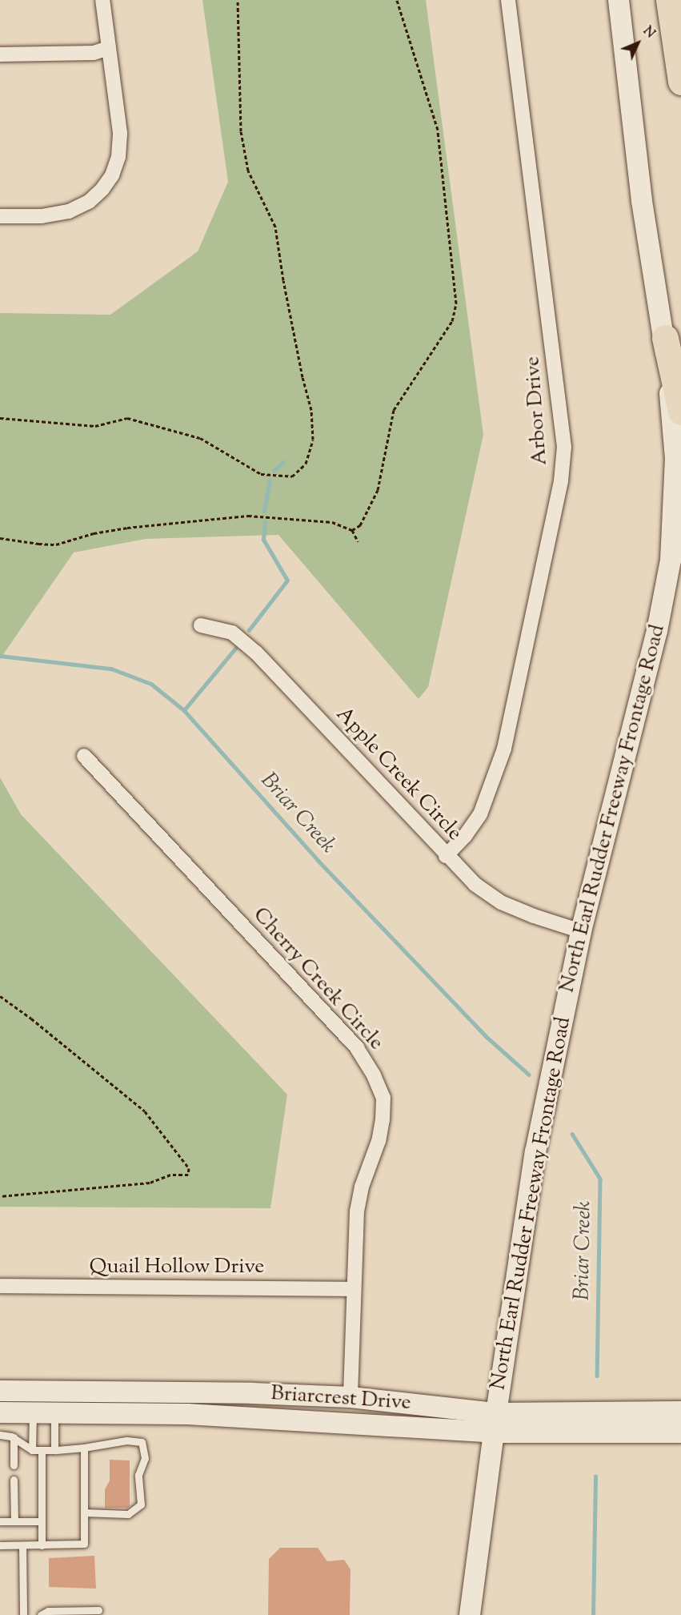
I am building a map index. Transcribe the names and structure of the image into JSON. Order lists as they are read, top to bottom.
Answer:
{
  "streets": {
    "main road": ["North Earl Rudder Freeway Frontage Road", "Briarcrest Drive"],
    "street": [
      "Arbor Drive",
      "Apple Creek Circle",
      "Cherry Creek Circle",
      "Quail Hollow Drive"
    ]
  },
  "crossings": [
    ["Arbor Drive", "Apple Creek Circle"],
    ["Apple Creek Circle", "North Earl Rudder Freeway Frontage Road"],
    ["North Earl Rudder Freeway Frontage Road", "Briarcrest Drive"],
    ["Cherry Creek Circle", "Quail Hollow Drive"],
    ["Cherry Creek Circle", "Briarcrest Drive"]
  ],
  "water": ["Briar Creek"],
  "north": "top right"
}
